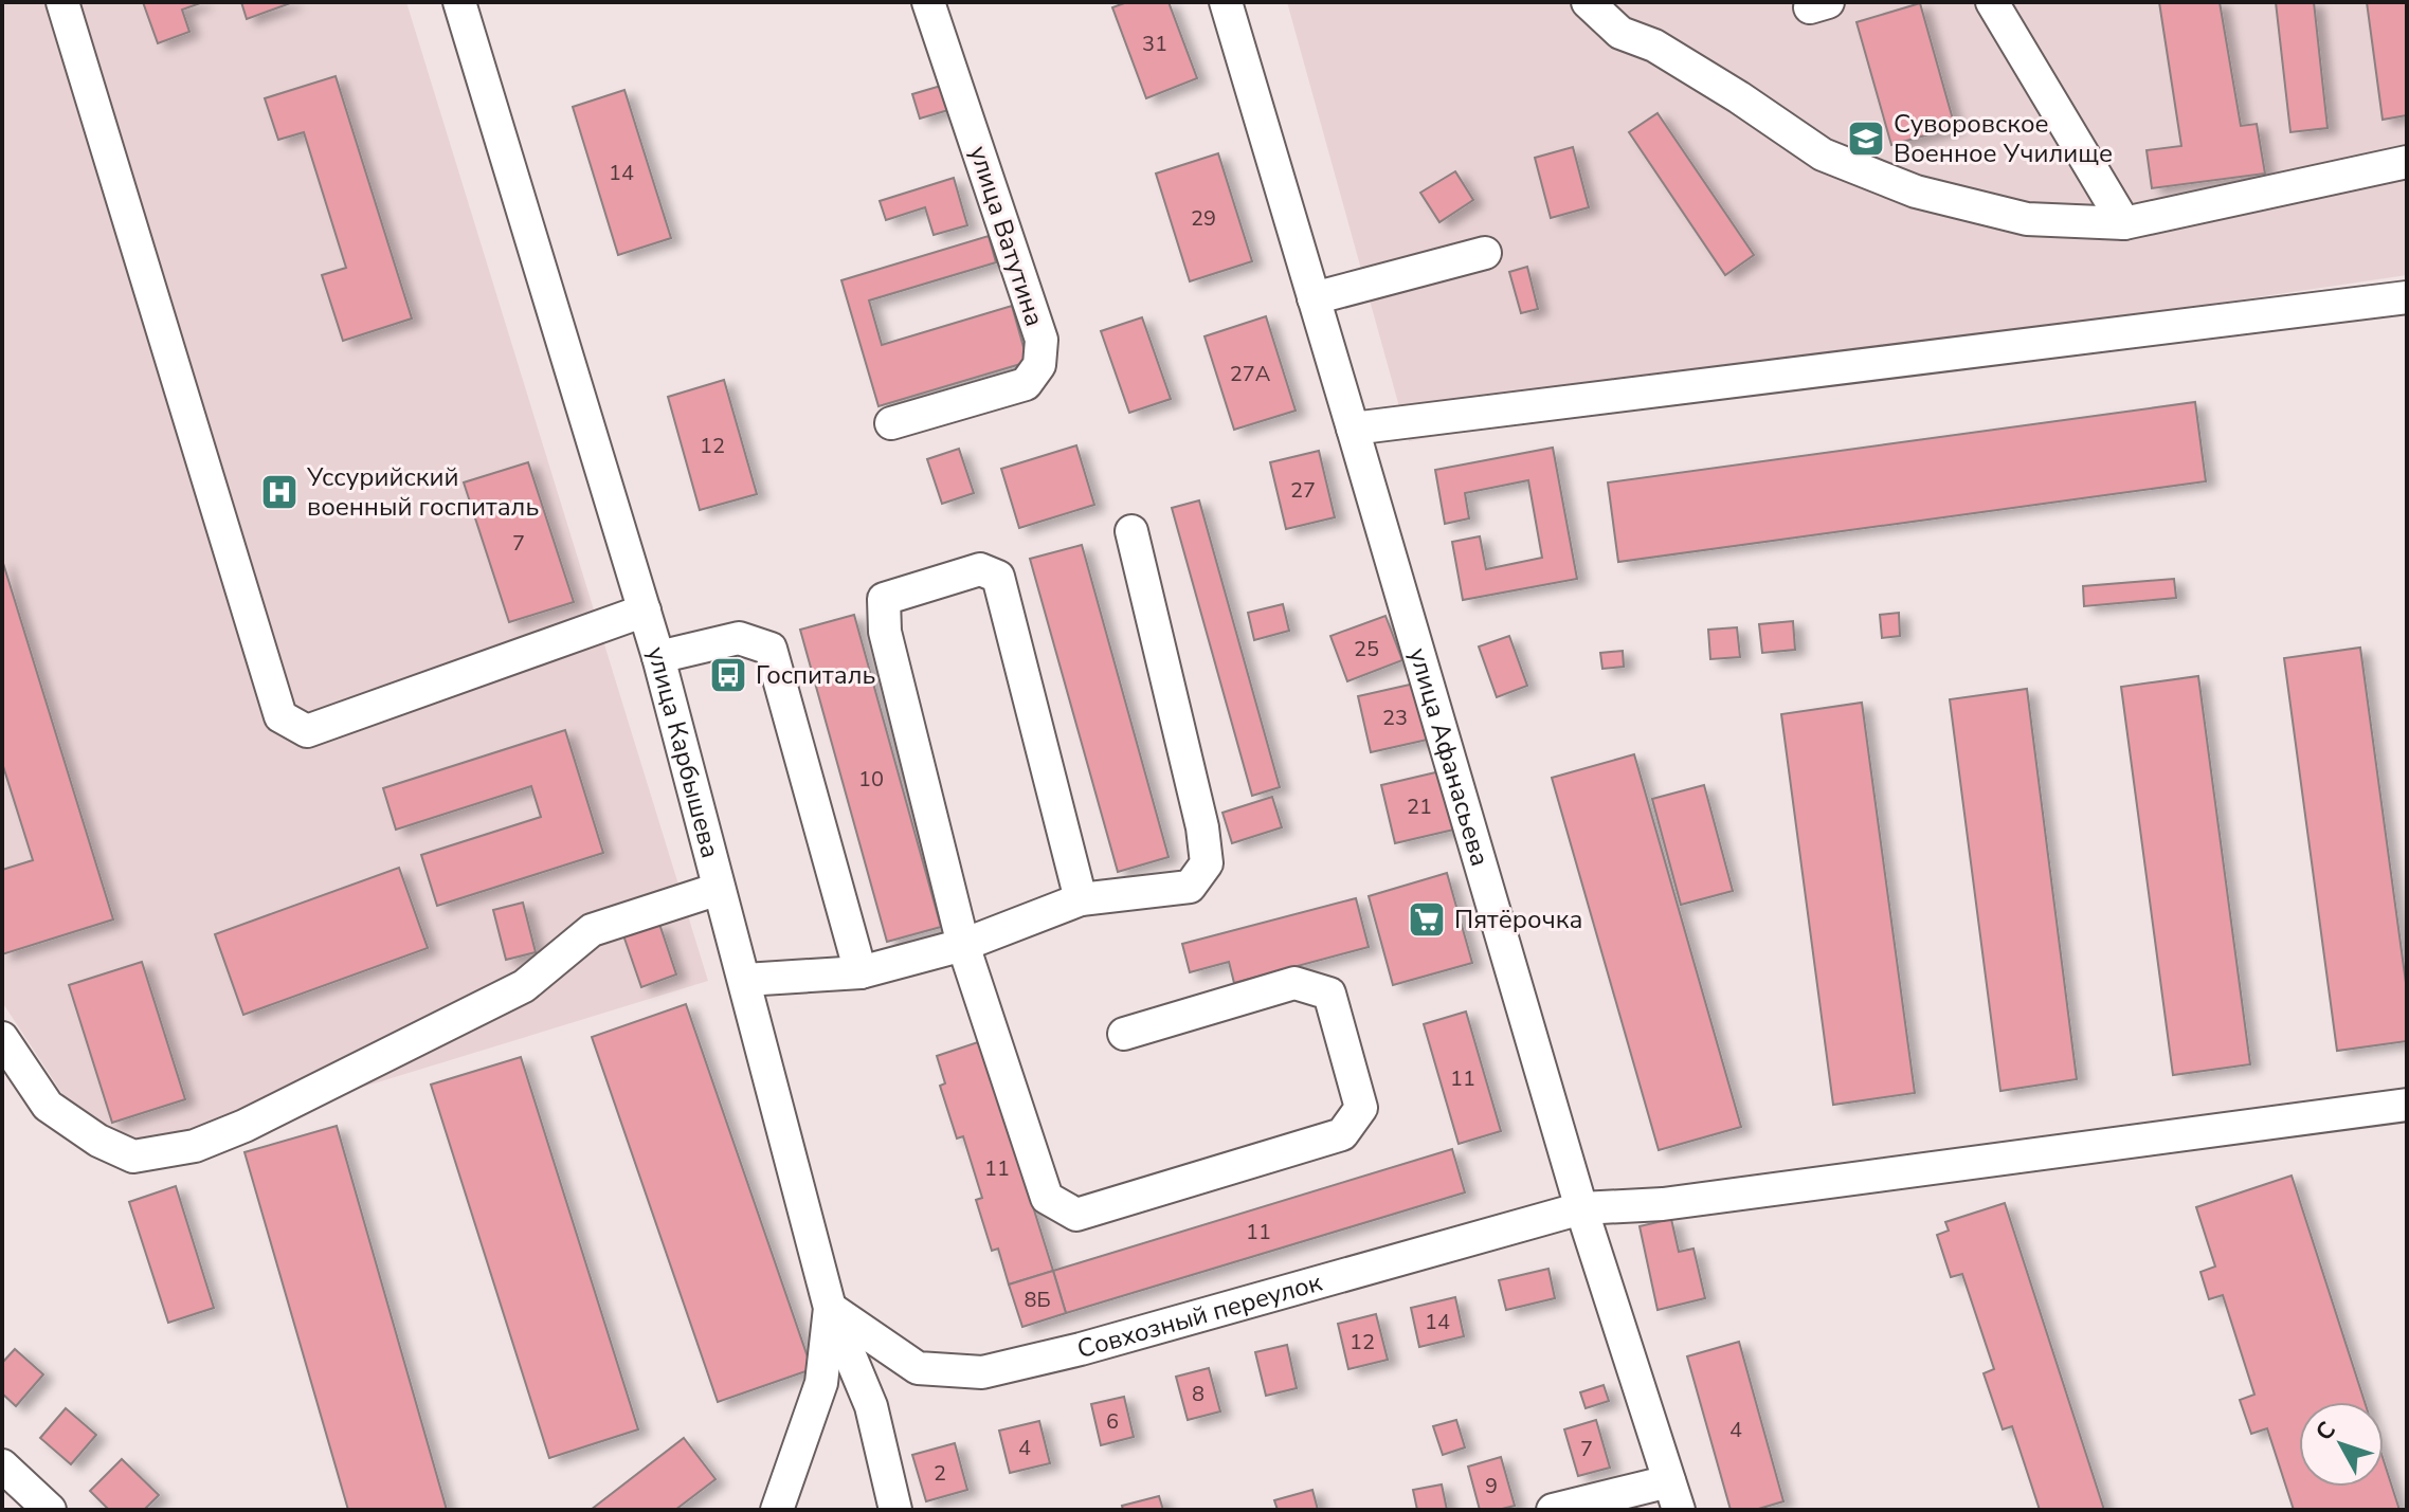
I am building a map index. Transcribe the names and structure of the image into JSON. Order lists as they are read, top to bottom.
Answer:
{
  "streets": {
    "street": [
      "улица Ватутина",
      "улица Карбышева",
      "улица Афанасьева",
      "Совхозный переулок"
    ]
  },
  "crossings": [
    ["улица Карбышева", "Совхозный переулок"],
    ["улица Афанасьева", "Совхозный переулок"]
  ],
  "places": {
    "school or university": ["Суворовское Военное Училище"],
    "hospital": ["Уссурийский военный госпиталь"],
    "bus stop": ["Госпиталь"],
    "supermarket": ["Пятёрочка"]
  },
  "house_numbers": [
    "31",
    "14",
    "29",
    "27А",
    "12",
    "27",
    "7",
    "25",
    "23",
    "10",
    "21",
    "11",
    "11",
    "11",
    "8Б",
    "14",
    "12",
    "8",
    "6",
    "4",
    "4",
    "7",
    "2",
    "9"
  ],
  "north": "top left"
}
